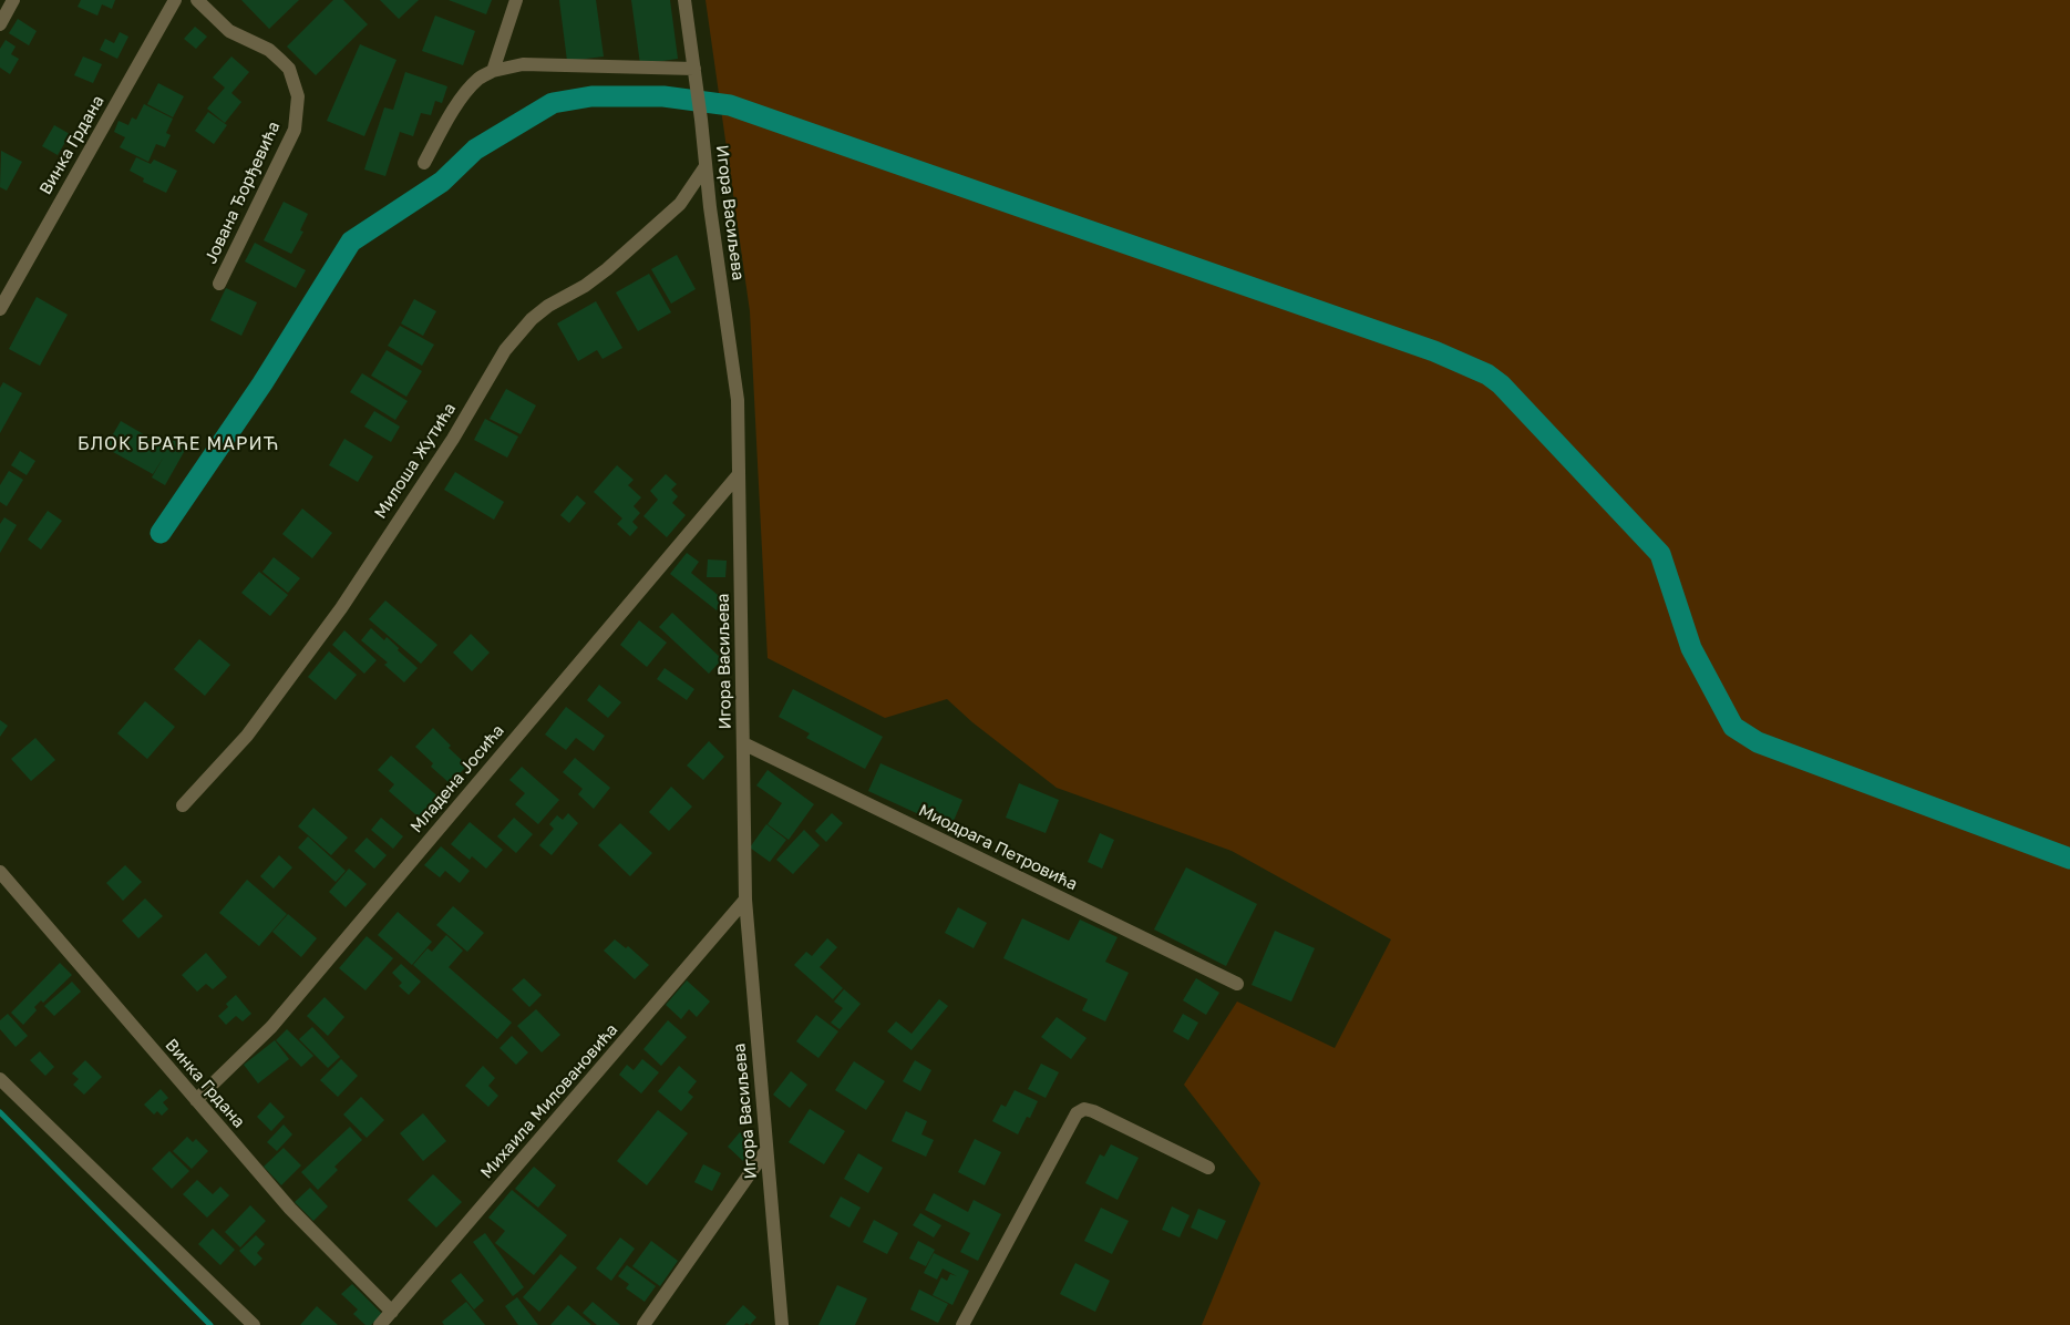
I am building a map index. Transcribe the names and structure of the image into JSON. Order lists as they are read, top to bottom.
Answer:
{
  "streets": {
    "street": [
      "Винка Грдана",
      "Јована Ђорђевића",
      "Игора Васиљева",
      "Милоша Жутића",
      "Младена Јосића",
      "Миодрага Петровића",
      "Михаила Миловановића"
    ]
  },
  "crossings": [
    ["Винка Грдана", "Младена Јосића"],
    ["Винка Грдана", "Михаила Миловановића"],
    ["Игора Васиљева", "Милоша Жутића"],
    ["Игора Васиљева", "Младена Јосића"],
    ["Игора Васиљева", "Миодрага Петровића"],
    ["Игора Васиљева", "Михаила Миловановића"]
  ],
  "districts": ["БЛОК БРАЋЕ МАРИЋ"]
}
